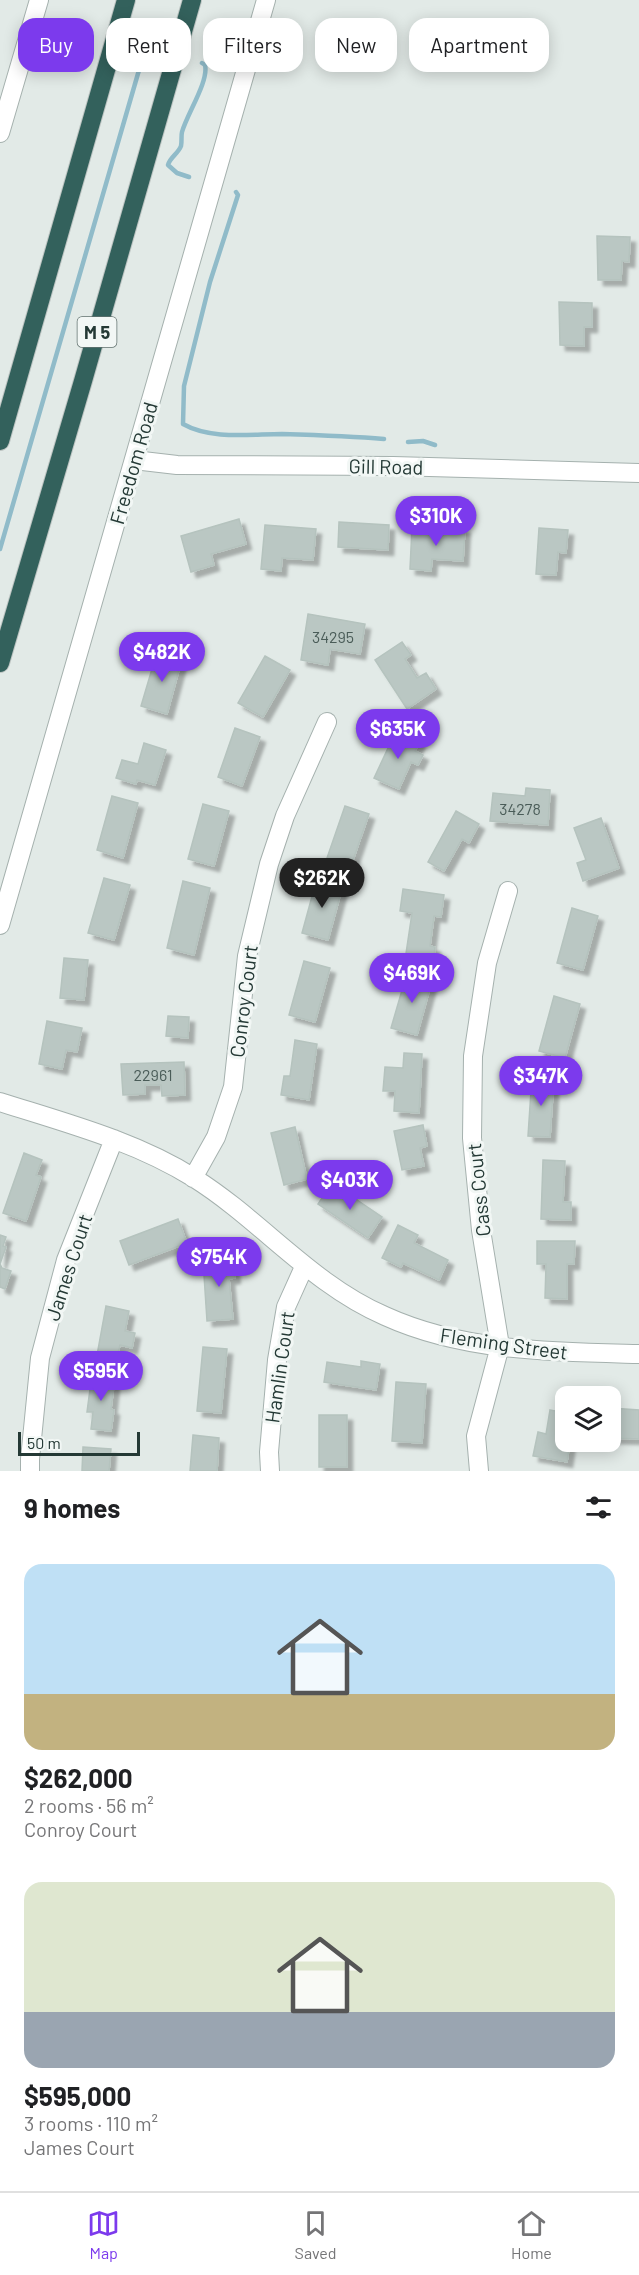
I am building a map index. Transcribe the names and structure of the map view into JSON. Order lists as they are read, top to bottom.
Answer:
{
  "streets": {
    "highway": ["M 5"],
    "street": [
      "Freedom Road",
      "Gill Road",
      "Conroy Court",
      "Cass Court",
      "James Court",
      "Fleming Street",
      "Hamlin Court"
    ]
  },
  "crossings": [
    ["Freedom Road", "Gill Road"],
    ["Conroy Court", "Fleming Street"],
    ["Cass Court", "Fleming Street"],
    ["James Court", "Fleming Street"],
    ["Fleming Street", "Hamlin Court"]
  ],
  "house_numbers": ["34295", "34278", "22961"],
  "scale_bar": "50 m",
  "page": {
    "chip": [
      "Buy",
      "Rent",
      "Filters",
      "New",
      "Apartment"
    ],
    "price": [
      "$310K",
      "$482K",
      "$635K",
      "$262K",
      "$469K",
      "$347K",
      "$403K",
      "$754K",
      "$595K"
    ],
    "scale": "50 m",
    "heading": "9 homes",
    "list": [
      {
        "name": "$262,000",
        "note": "2 rooms · 56 m² · Conroy Court"
      },
      {
        "name": "$595,000",
        "note": "3 rooms · 110 m² · James Court"
      }
    ],
    "tabs": ["Map", "Saved", "Home"]
  }
}
